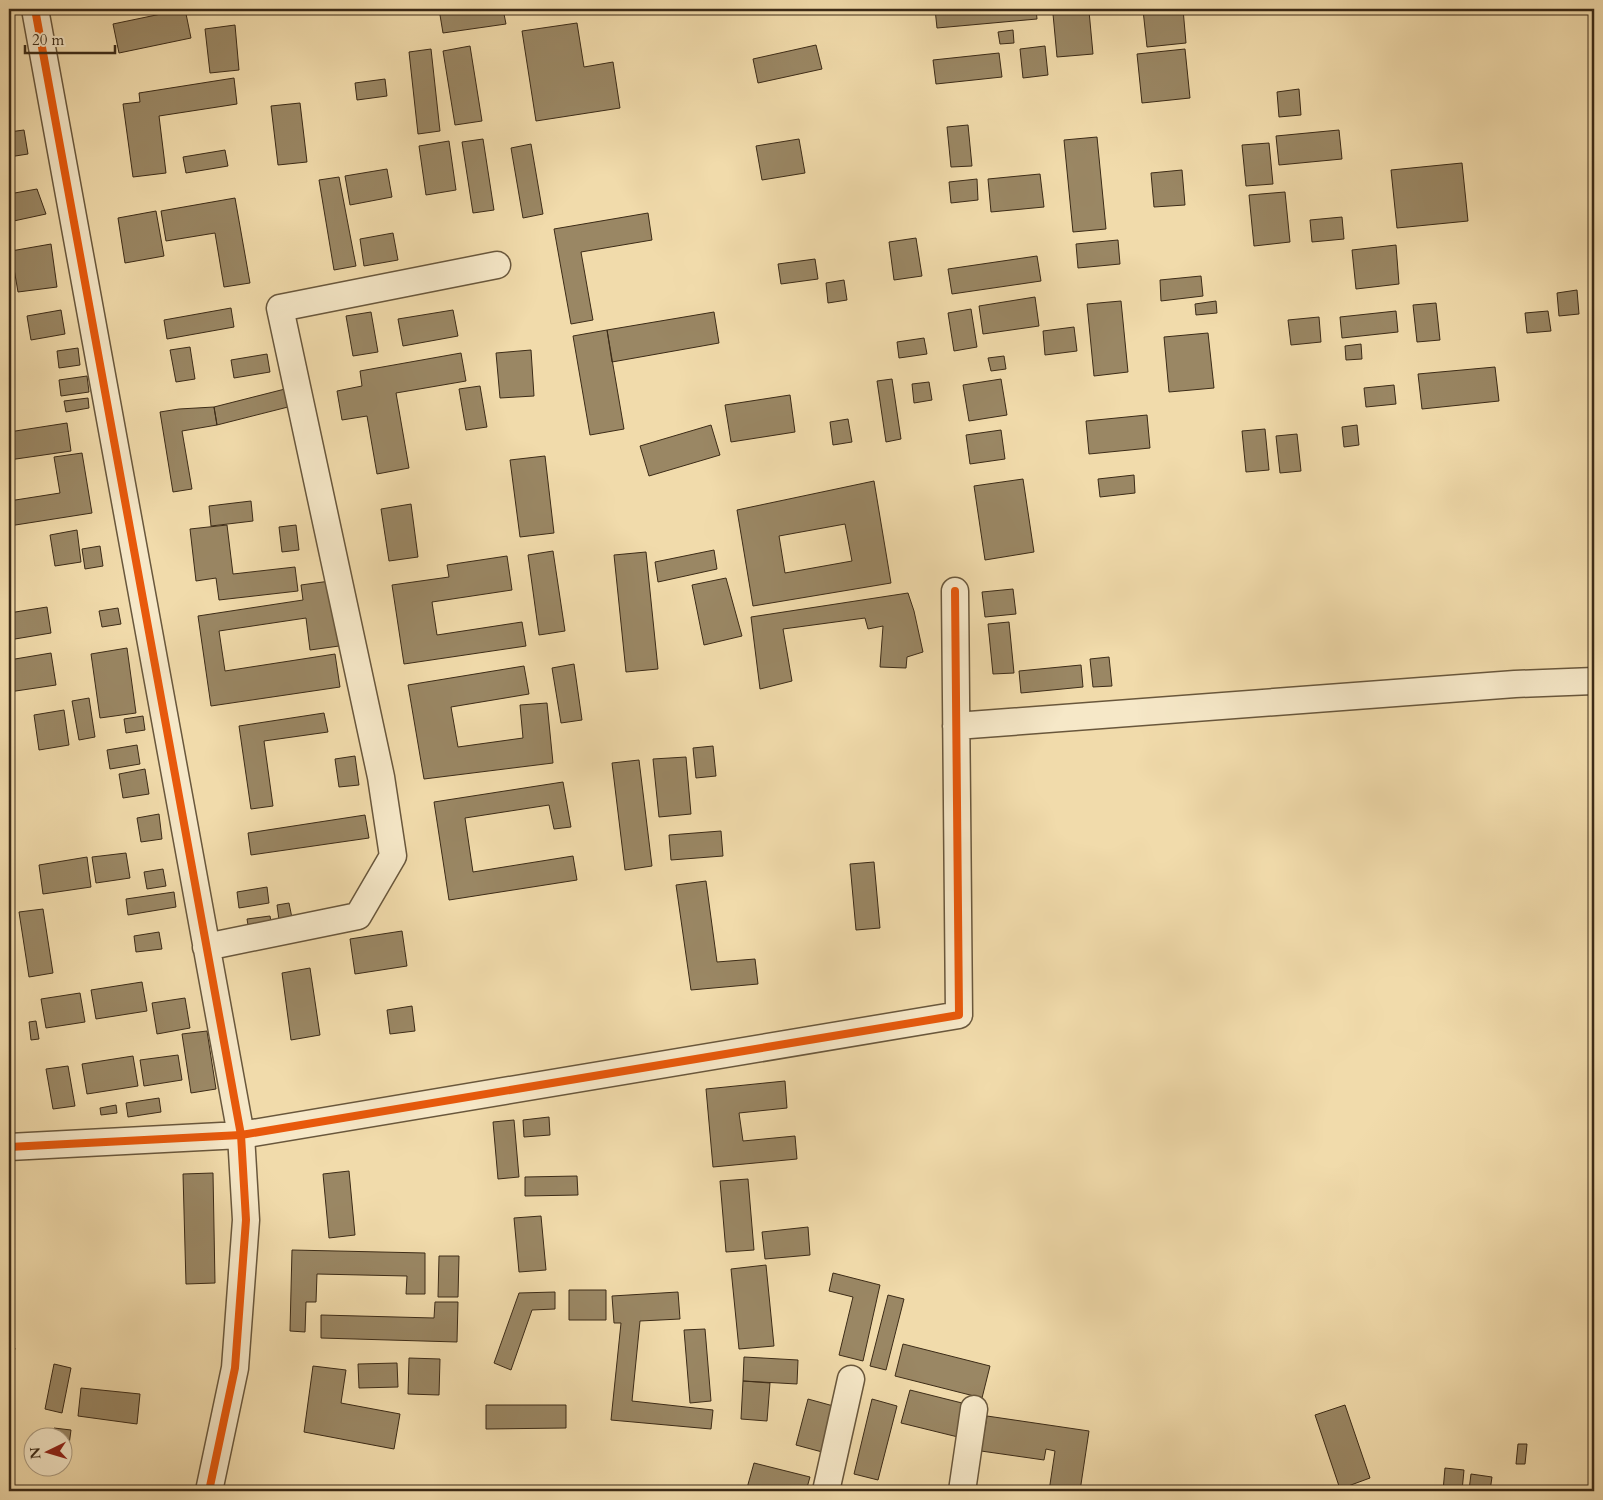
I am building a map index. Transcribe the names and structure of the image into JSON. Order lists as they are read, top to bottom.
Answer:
{
  "scale_bar": "20 m",
  "north": "left"
}
